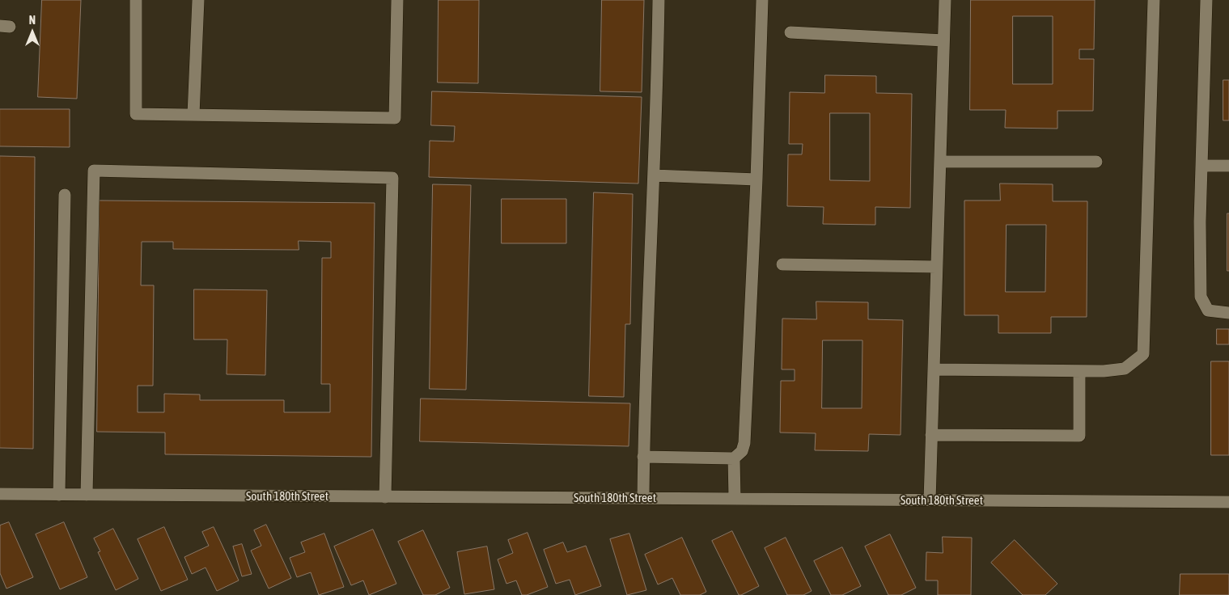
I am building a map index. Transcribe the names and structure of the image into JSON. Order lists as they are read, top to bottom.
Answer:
{
  "streets": {
    "street": ["South 180th Street"]
  },
  "north": "top"
}
